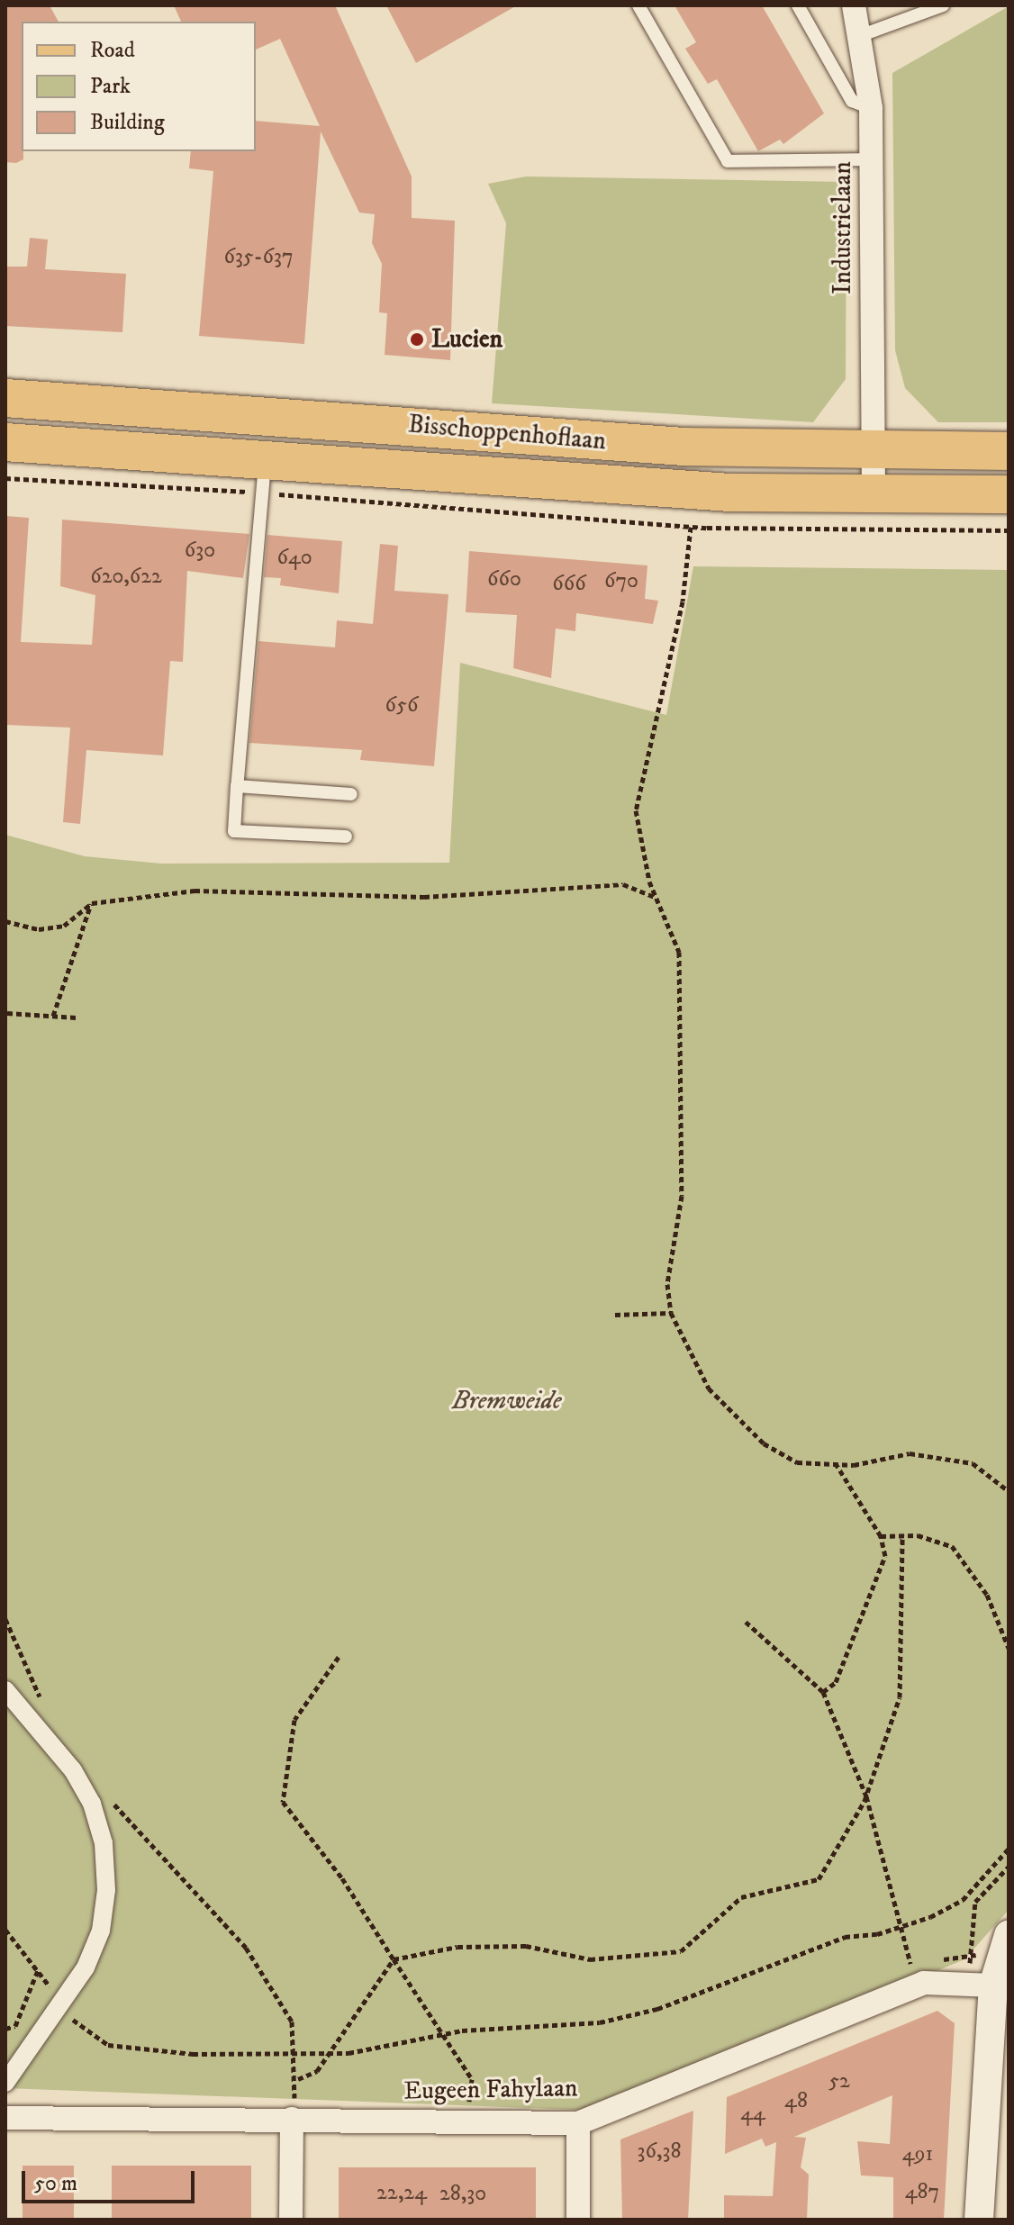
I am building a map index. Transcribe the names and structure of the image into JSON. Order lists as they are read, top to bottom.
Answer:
{
  "streets": {
    "main road": ["Bisschoppenhoflaan"],
    "street": ["Industrielaan", "Eugeen Fahylaan"]
  },
  "crossings": [
    ["Industrielaan", "Bisschoppenhoflaan"]
  ],
  "parks": ["Bremweide"],
  "places": ["Lucien"],
  "house_numbers": [
    "635-637",
    "630",
    "640",
    "620,622",
    "660",
    "670",
    "666",
    "656",
    "52",
    "48",
    "44",
    "36,38",
    "491",
    "487",
    "22,24",
    "28,30"
  ],
  "legend": ["Road", "Park", "Building"],
  "scale_bar": "50 m"
}
